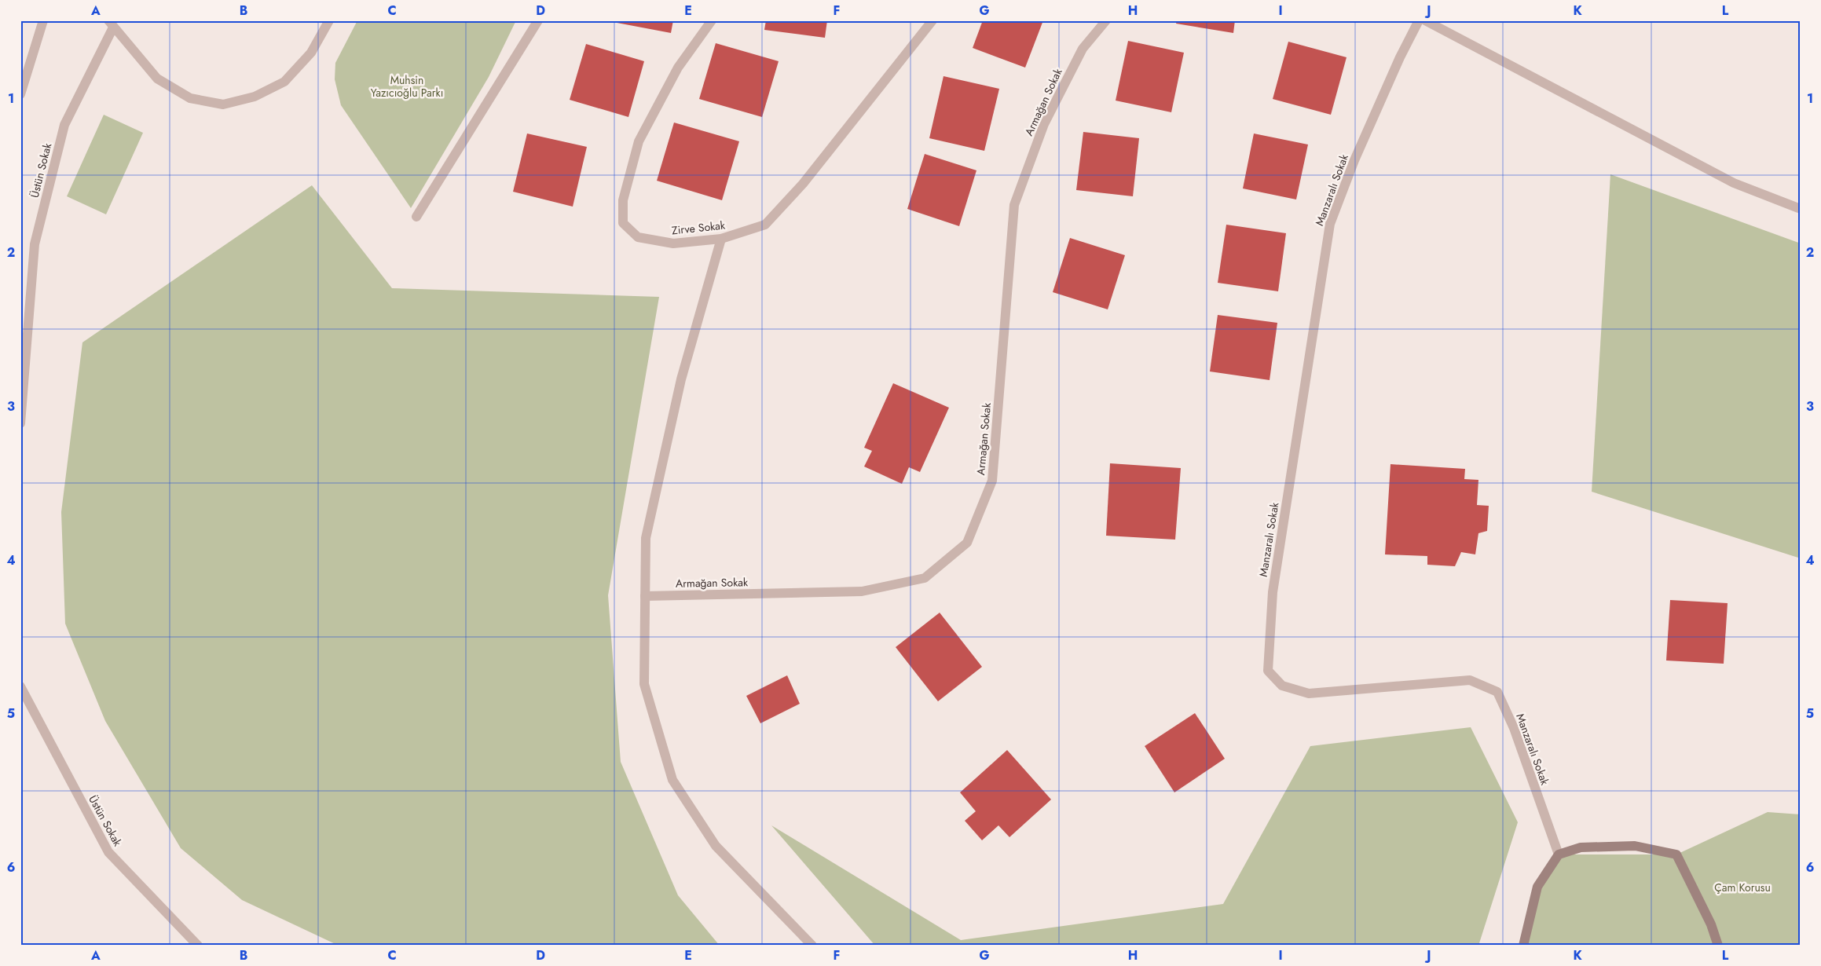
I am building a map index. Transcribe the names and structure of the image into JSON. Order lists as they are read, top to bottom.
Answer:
{
  "streets": {
    "street": [
      "Armağan Sokak",
      "Üstün Sokak",
      "Manzaralı Sokak",
      "Zirve Sokak"
    ]
  },
  "parks": ["Muhsin Yazıcıoğlu Parkı", "Çam Korusu"],
  "grid": {
    "columns": [
      "A",
      "B",
      "C",
      "D",
      "E",
      "F",
      "G",
      "H",
      "I",
      "J",
      "K",
      "L"
    ],
    "rows": [
      "1",
      "2",
      "3",
      "4",
      "5",
      "6"
    ]
  }
}
